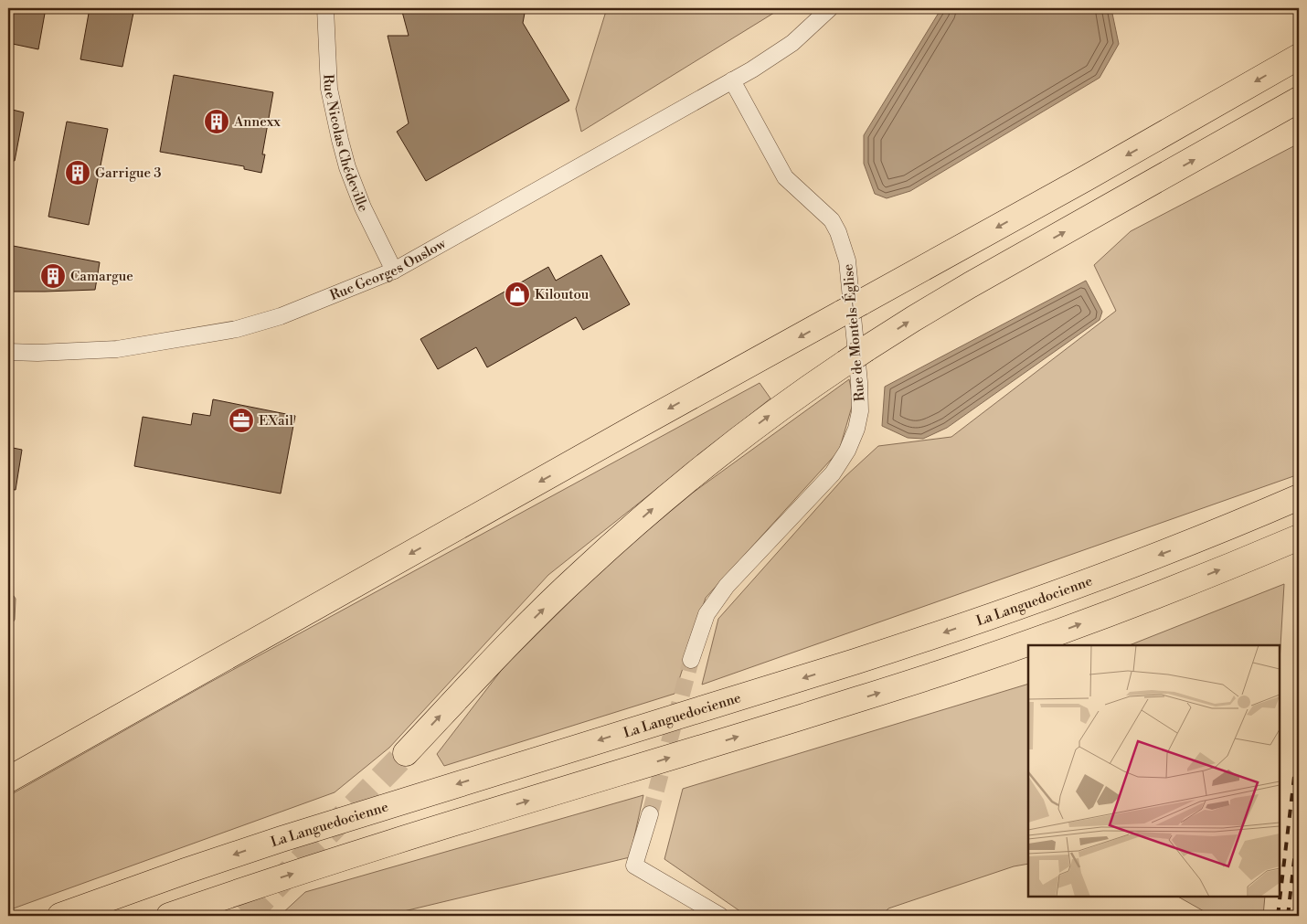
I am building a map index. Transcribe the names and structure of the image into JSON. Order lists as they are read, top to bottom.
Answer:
{
  "streets": {
    "highway": ["La Languedocienne"],
    "street": ["Rue Nicolas Chédeville", "Rue Georges Onslow", "Rue de Montels-Église"]
  },
  "crossings": [
    ["Rue Nicolas Chédeville", "Rue Georges Onslow"],
    ["Rue Georges Onslow", "Rue de Montels-Église"]
  ],
  "places": {
    "building": ["Annexx", "Garrigue 3", "Camargue"],
    "shop": ["Kiloutou"],
    "office": ["EXail"]
  }
}
